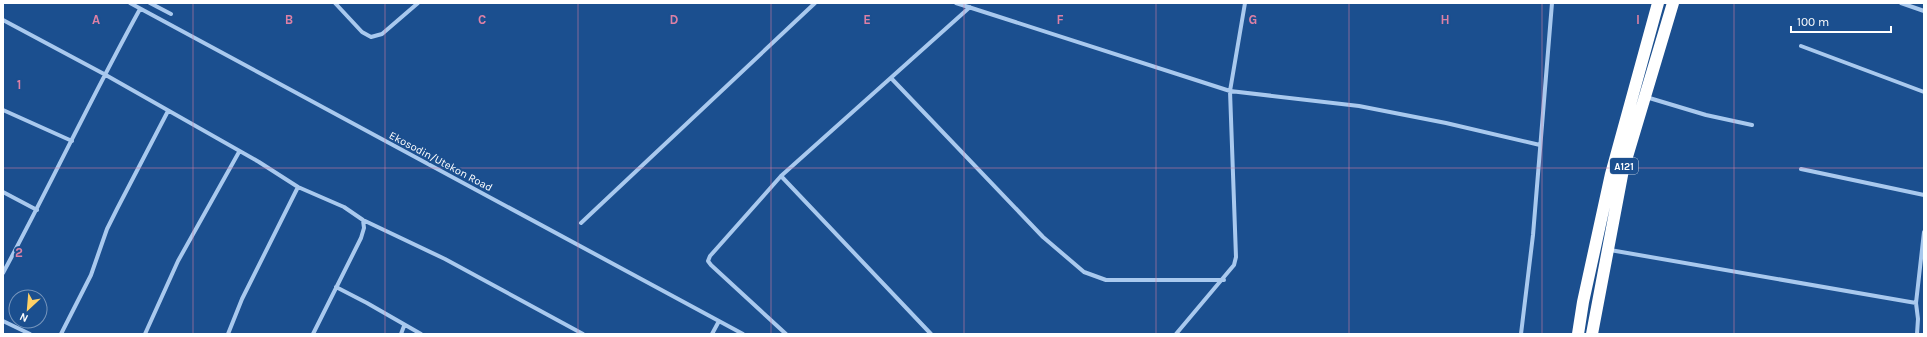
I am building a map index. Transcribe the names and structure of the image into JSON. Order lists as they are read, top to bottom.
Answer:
{
  "streets": {
    "highway": ["A121"],
    "street": ["Ekosodin/Utekon Road"]
  },
  "scale_bar": "100 m",
  "north": "bottom left",
  "grid": {
    "columns": [
      "A",
      "B",
      "C",
      "D",
      "E",
      "F",
      "G",
      "H",
      "I"
    ],
    "rows": ["1", "2"]
  }
}
